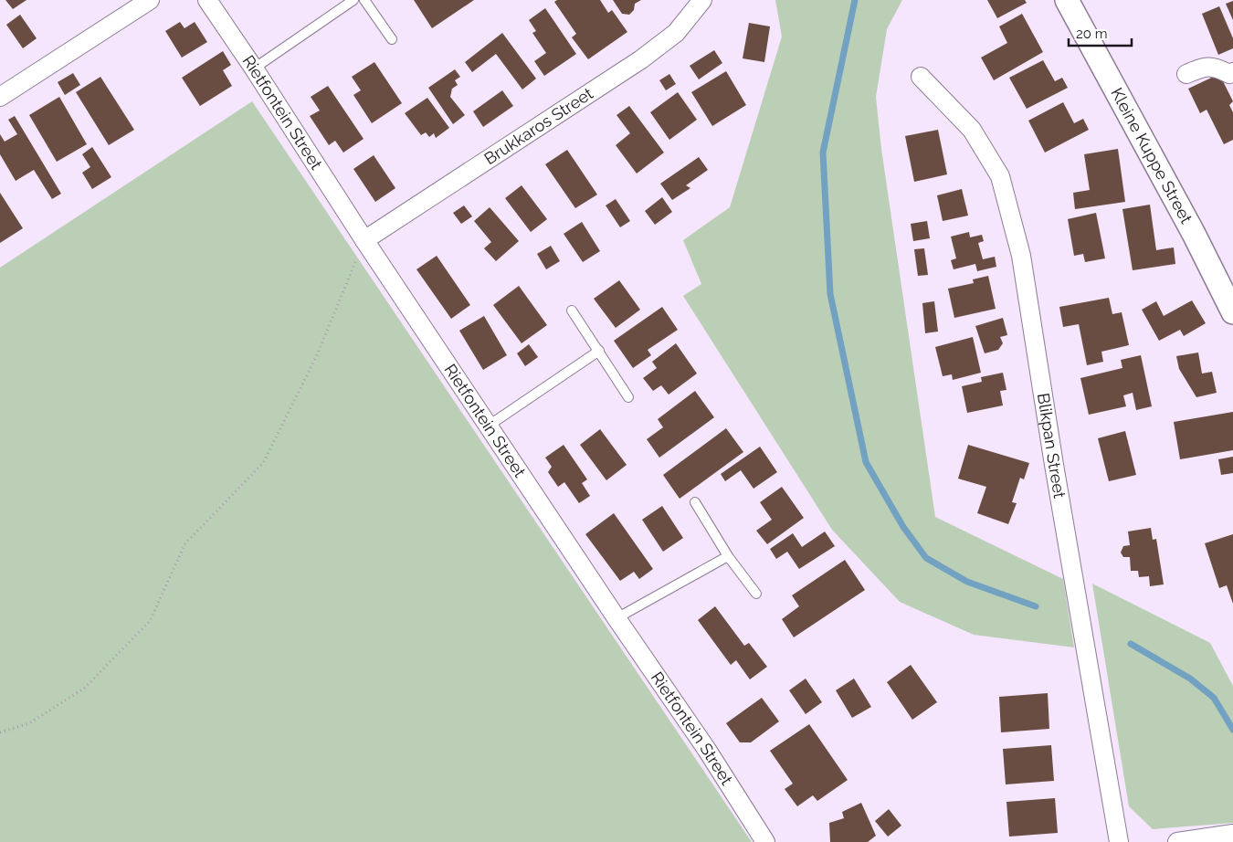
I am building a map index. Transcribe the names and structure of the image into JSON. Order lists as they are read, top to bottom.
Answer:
{
  "streets": {
    "street": [
      "Rietfontein Street",
      "Brukkaros Street",
      "Kleine Kuppe Street",
      "Blikpan Street"
    ]
  },
  "crossings": [
    ["Rietfontein Street", "Brukkaros Street"]
  ],
  "scale_bar": "20 m"
}
